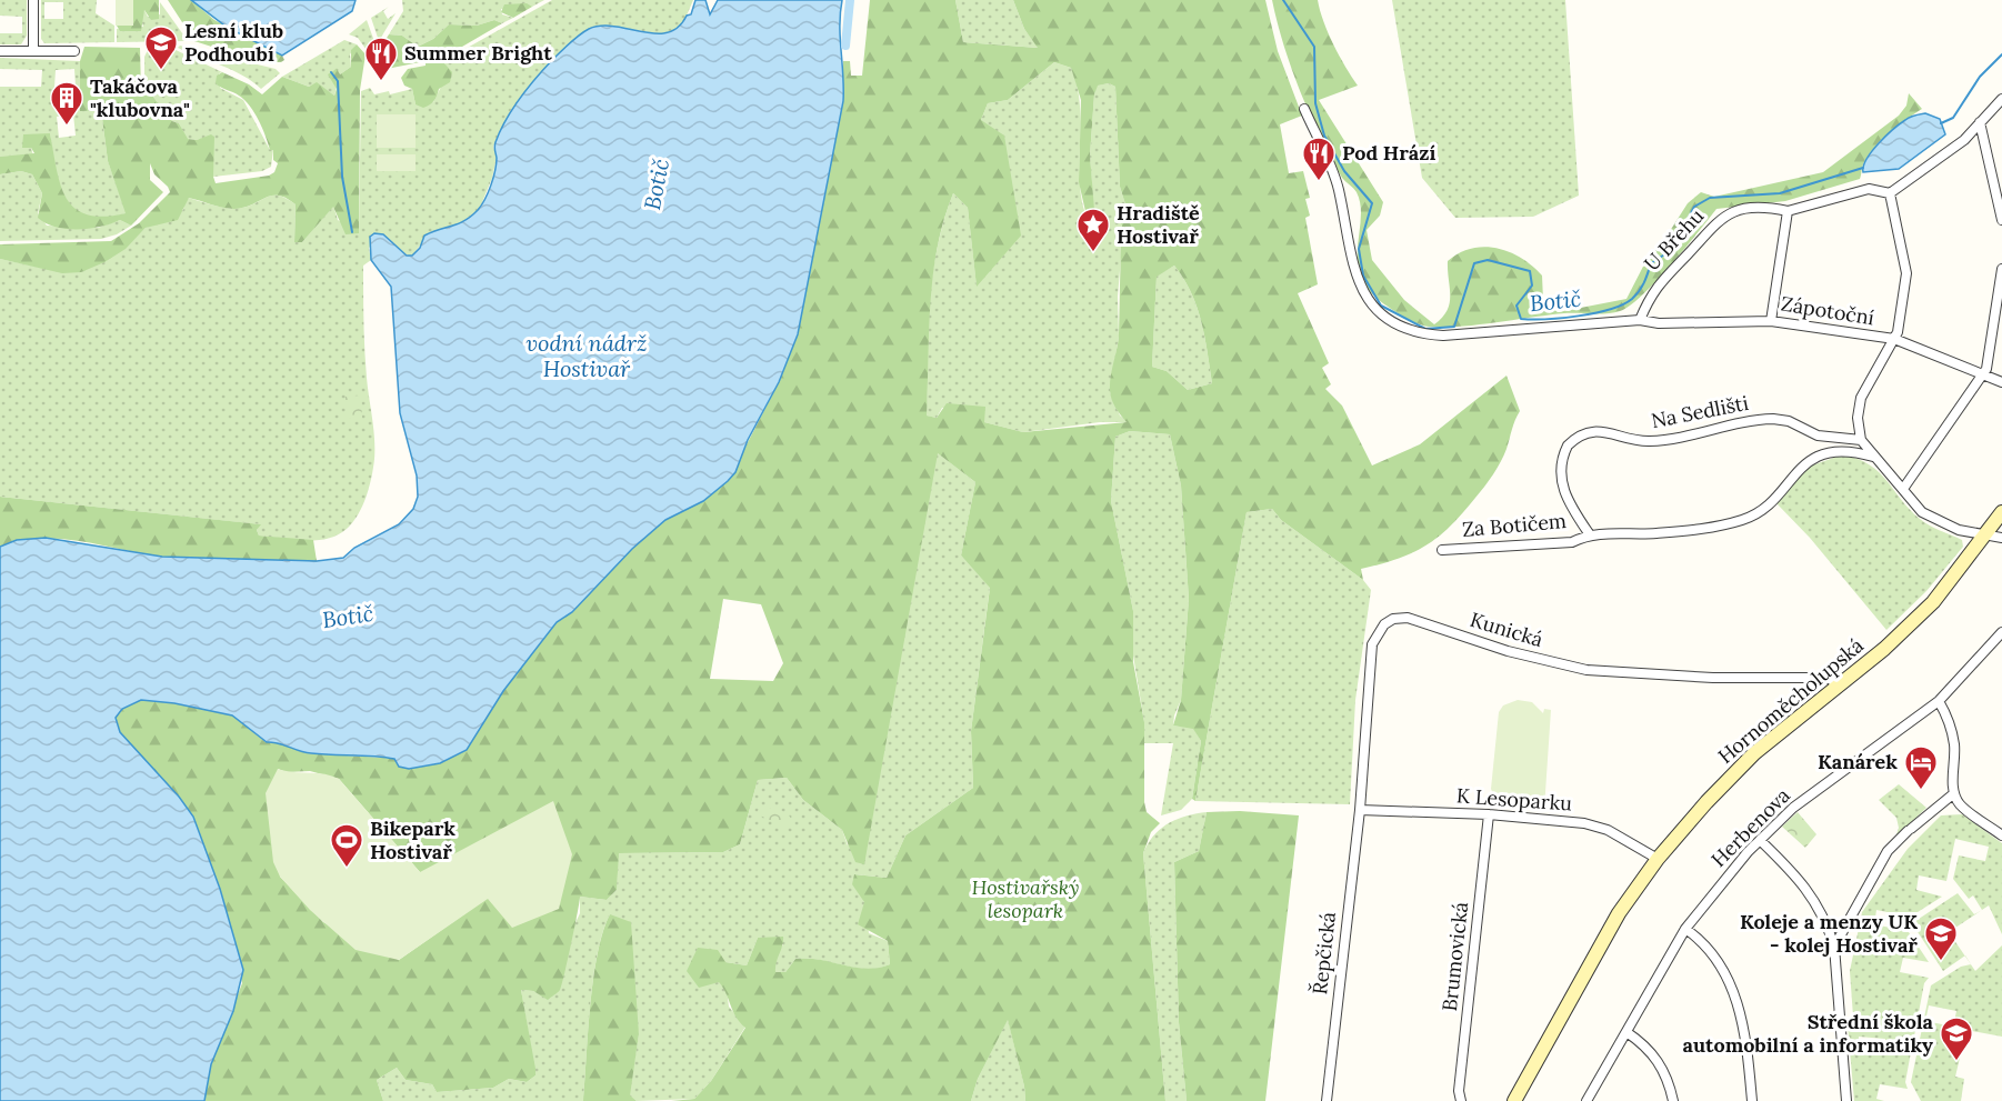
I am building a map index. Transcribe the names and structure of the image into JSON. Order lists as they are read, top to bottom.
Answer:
{
  "streets": {
    "street": [
      "U Břehu",
      "Zápotoční",
      "Na Sedlišti",
      "Za Botičem",
      "Kunická",
      "Hornoměcholupská",
      "K Lesoparku",
      "Herbenova",
      "Řepčická",
      "Brumovická"
    ]
  },
  "crossings": [
    ["U Břehu", "Zápotoční"],
    ["Na Sedlišti", "Za Botičem"],
    ["Kunická", "Hornoměcholupská"],
    ["Kunická", "K Lesoparku"],
    ["Kunická", "Řepčická"],
    ["Hornoměcholupská", "K Lesoparku"],
    ["K Lesoparku", "Řepčická"],
    ["K Lesoparku", "Brumovická"]
  ],
  "water": ["Botič", "vodní nádrž Hostivař"],
  "parks": ["Hostivařský lesopark"],
  "places": {
    "school or university": ["Lesní klub Podhoubí", "Koleje a menzy UK - kolej Hostivař", "Střední škola automobilní a informatiky"],
    "restaurant": ["Summer Bright", "Pod Hrází"],
    "building": ["Takáčova \"klubovna\""],
    "place": ["Hradiště Hostivař"],
    "hotel": ["Kanárek"],
    "sports": ["Bikepark Hostivař"]
  }
}
